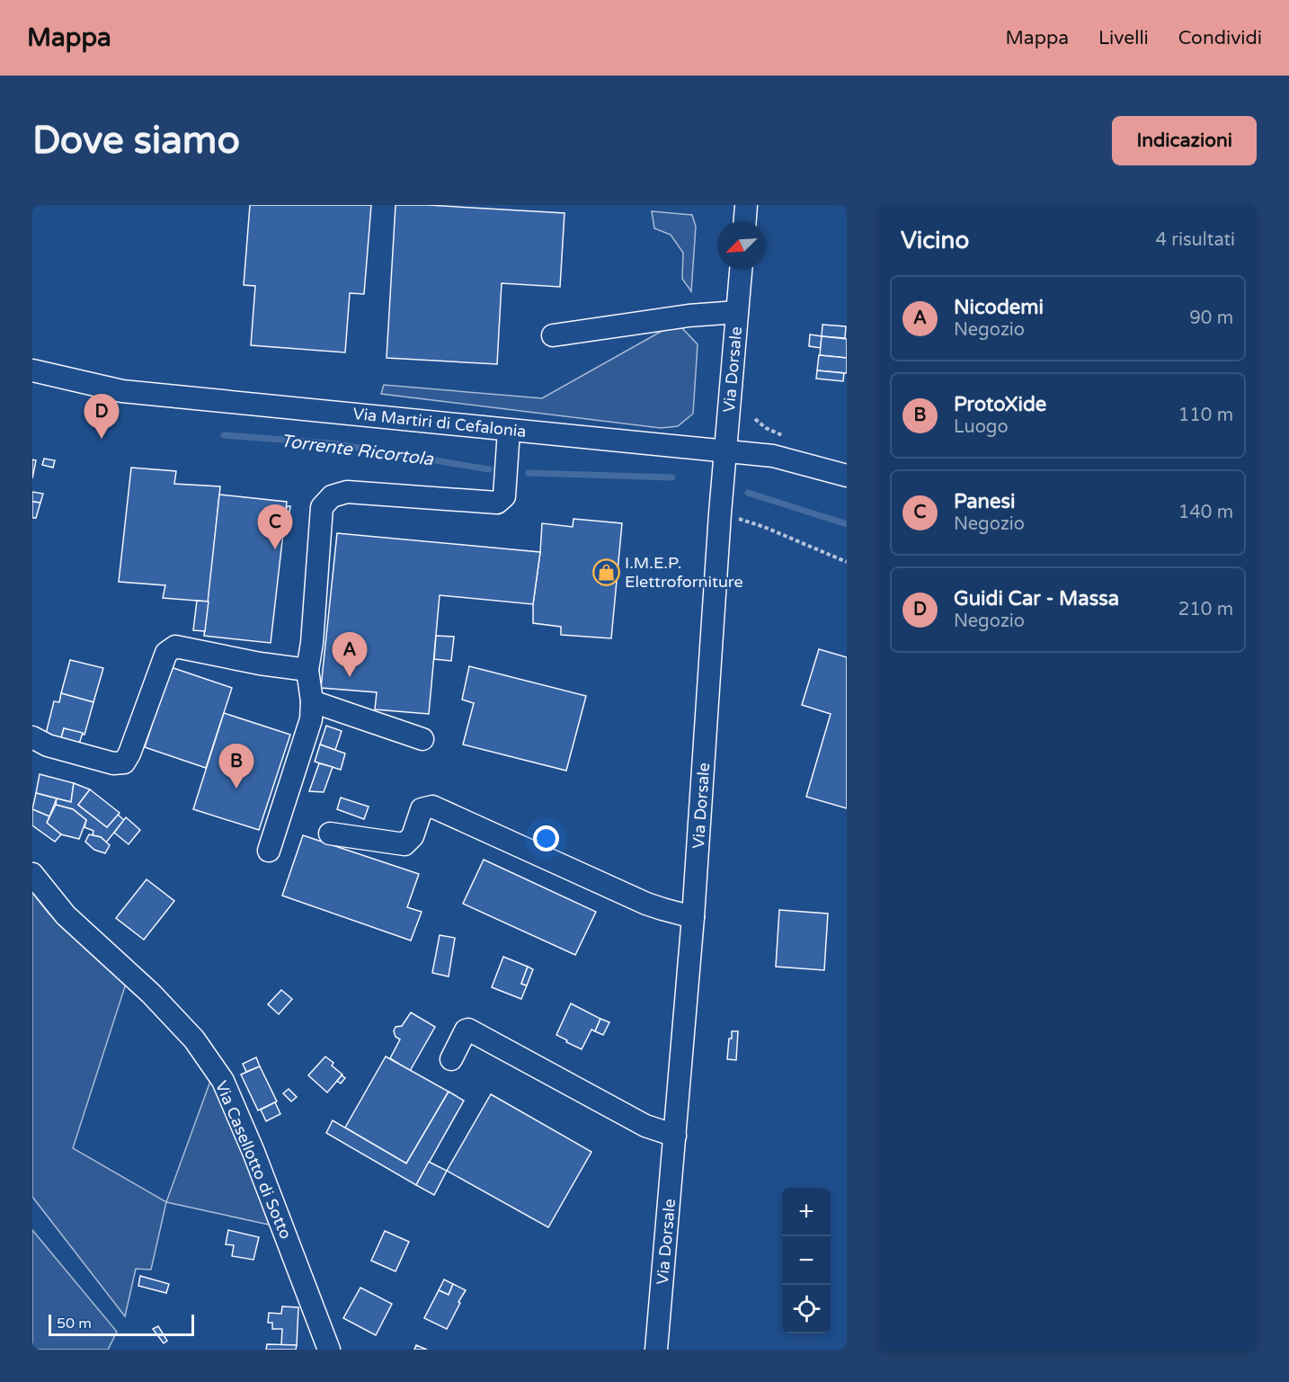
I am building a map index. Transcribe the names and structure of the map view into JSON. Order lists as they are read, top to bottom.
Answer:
{
  "streets": {
    "street": ["Via Dorsale", "Via Martiri di Cefalonia", "Via Casellotto di Sotto"]
  },
  "crossings": [
    ["Via Dorsale", "Via Martiri di Cefalonia"]
  ],
  "water": ["Torrente Ricortola"],
  "places": {
    "shop": ["I.M.E.P. Elettroforniture"]
  },
  "scale_bar": "50 m",
  "north": "bottom left",
  "page": {
    "header": "Mappa",
    "nav": ["Mappa", "Livelli", "Condividi"],
    "buttons": "Indicazioni",
    "title": "Dove siamo",
    "heading": ["Vicino", "4 risultati"],
    "list": [
      {
        "mark": "A",
        "name": "Nicodemi",
        "note": "Negozio",
        "value": "90 m"
      },
      {
        "mark": "B",
        "name": "ProtoXide",
        "note": "Luogo",
        "value": "110 m"
      },
      {
        "mark": "C",
        "name": "Panesi",
        "note": "Negozio",
        "value": "140 m"
      },
      {
        "mark": "D",
        "name": "Guidi Car - Massa",
        "note": "Negozio",
        "value": "210 m"
      }
    ],
    "pins": [
      "D",
      "C",
      "A",
      "B"
    ],
    "map_buttons": ["+", "−"],
    "scale": "50 m"
  }
}
